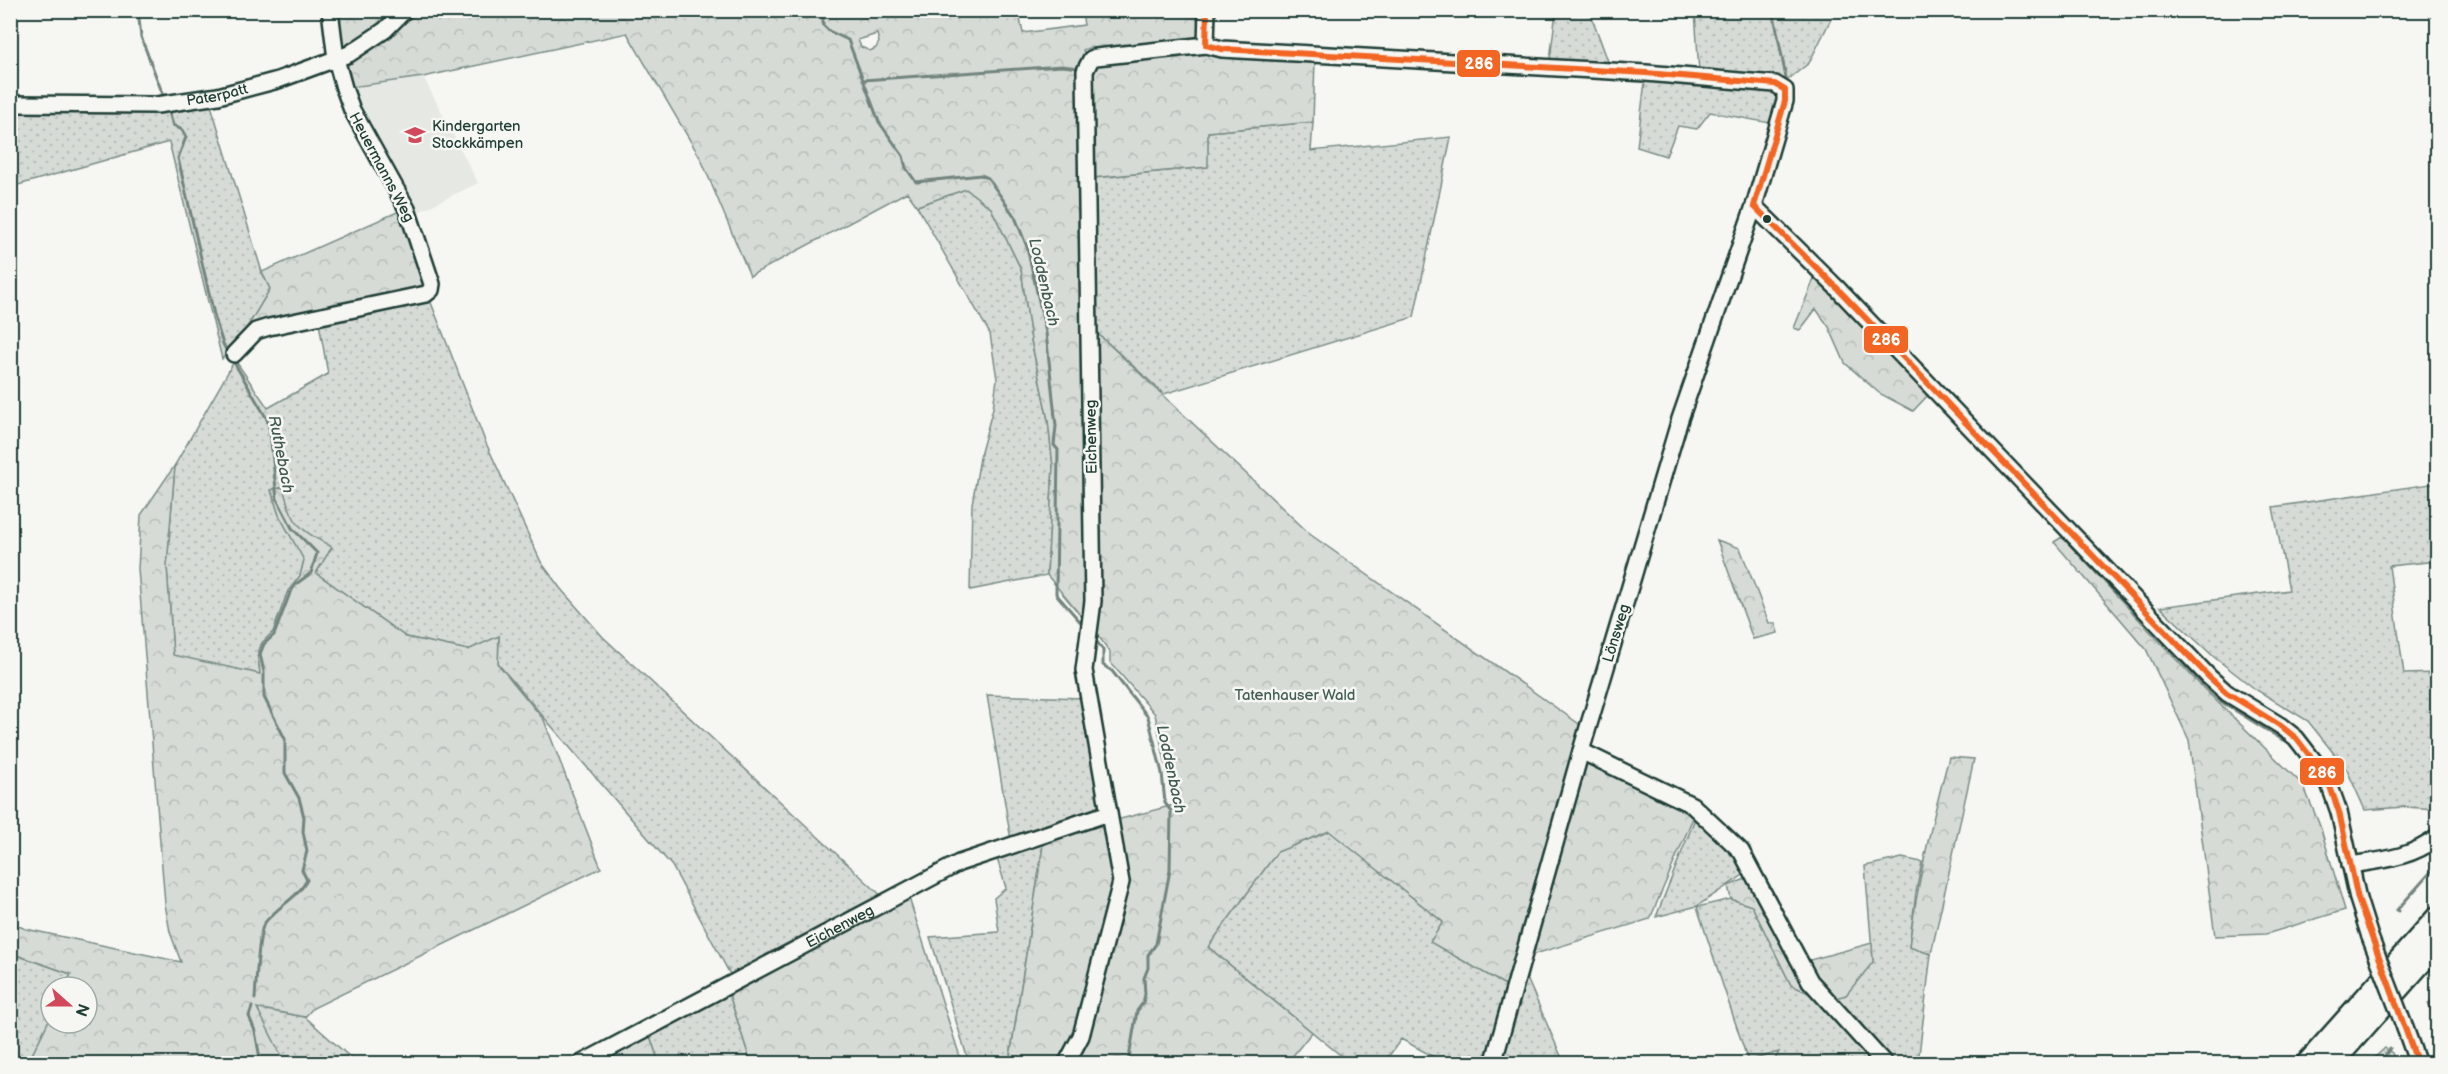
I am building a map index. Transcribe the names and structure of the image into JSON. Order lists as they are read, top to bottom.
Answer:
{
  "streets": {
    "street": [
      "Paterpatt",
      "Heuermanns Weg",
      "Eichenweg",
      "Lönsweg"
    ]
  },
  "crossings": [
    ["Paterpatt", "Heuermanns Weg"],
    ["Eichenweg", "Lönsweg"]
  ],
  "water": ["Loddenbach", "Ruthebach"],
  "parks": ["Tatenhauser Wald"],
  "places": {
    "school or university": ["Kindergarten Stockkämpen"]
  },
  "lines": ["transit line 286"],
  "north": "right"
}
